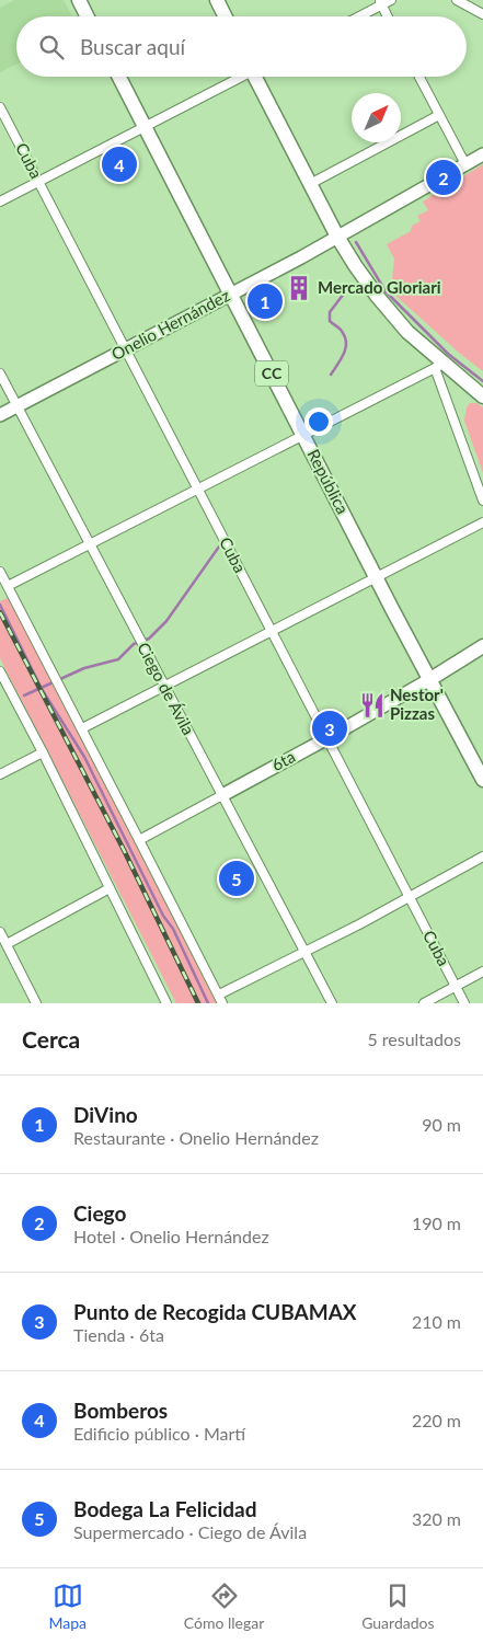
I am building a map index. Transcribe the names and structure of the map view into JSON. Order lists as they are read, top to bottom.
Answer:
{
  "streets": {
    "main road": ["CC", "República", "6ta"],
    "street": ["Cuba", "Onelio Hernández", "Ciego de Ávila"]
  },
  "crossings": [
    ["Cuba", "Onelio Hernández"],
    ["Cuba", "6ta"],
    ["Onelio Hernández", "República"],
    ["Onelio Hernández", "Ciego de Ávila"],
    ["República", "6ta"],
    ["Ciego de Ávila", "6ta"]
  ],
  "places": {
    "building": ["Mercado Gloriari"],
    "restaurant": ["Nestor' Pizzas"]
  },
  "north": "top right",
  "page": {
    "search": "Buscar aquí",
    "pins": [
      "4",
      "2",
      "1",
      "3",
      "5"
    ],
    "heading": ["Cerca", "5 resultados"],
    "list": [
      {
        "mark": "1",
        "name": "DiVino",
        "note": "Restaurante · Onelio Hernández",
        "value": "90 m"
      },
      {
        "mark": "2",
        "name": "Ciego",
        "note": "Hotel · Onelio Hernández",
        "value": "190 m"
      },
      {
        "mark": "3",
        "name": "Punto de Recogida CUBAMAX",
        "note": "Tienda · 6ta",
        "value": "210 m"
      },
      {
        "mark": "4",
        "name": "Bomberos",
        "note": "Edificio público · Martí",
        "value": "220 m"
      },
      {
        "mark": "5",
        "name": "Bodega La Felicidad",
        "note": "Supermercado · Ciego de Ávila",
        "value": "320 m"
      }
    ],
    "nav": ["Mapa", "Cómo llegar", "Guardados"]
  }
}
